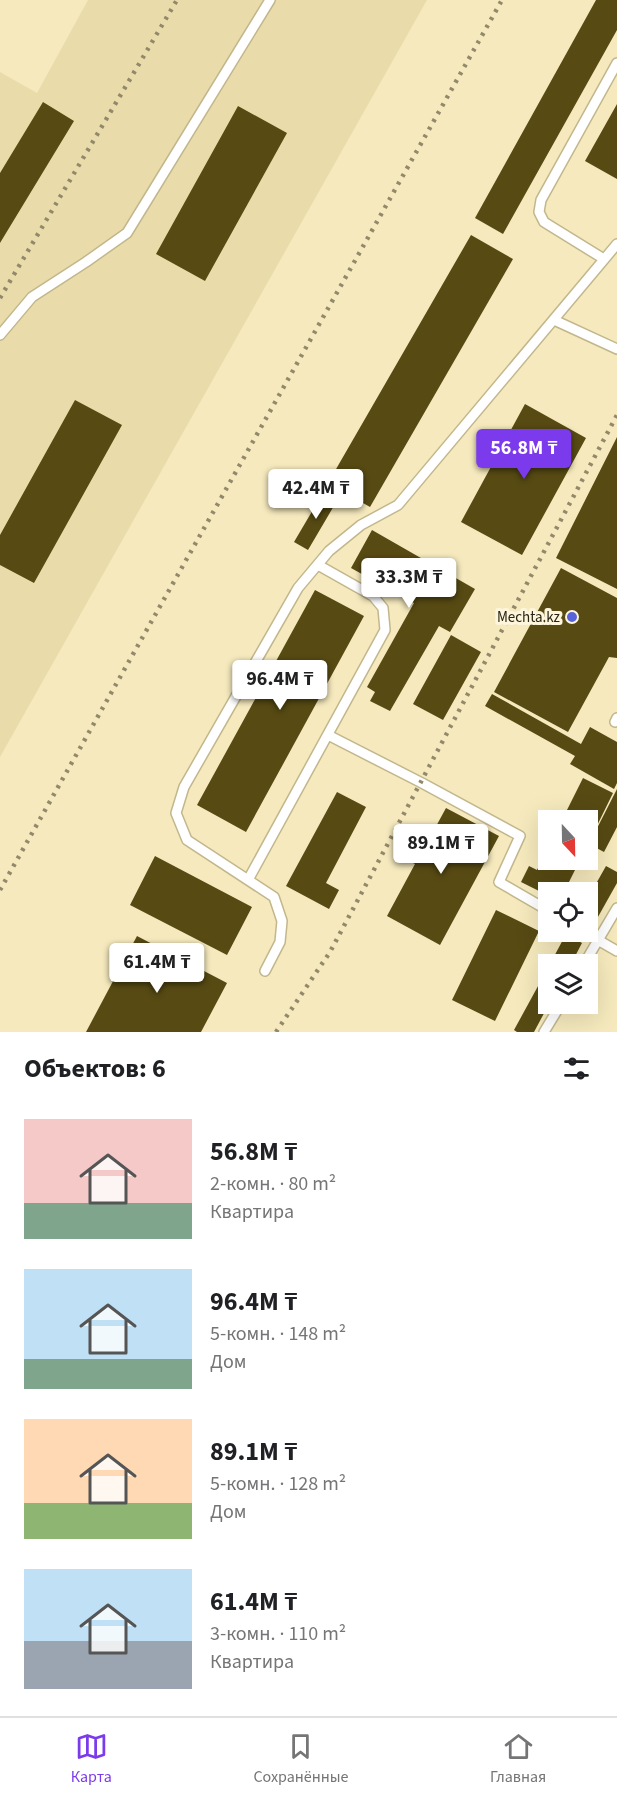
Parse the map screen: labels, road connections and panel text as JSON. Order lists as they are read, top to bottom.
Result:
{
  "places": ["Mechta.kz"],
  "north": "bottom",
  "page": {
    "price": [
      "56.8M ₸",
      "42.4M ₸",
      "33.3M ₸",
      "96.4M ₸",
      "89.1M ₸",
      "61.4M ₸"
    ],
    "heading": "Объектов: 6",
    "list": [
      {
        "name": "56.8M ₸",
        "note": "2-комн. · 80 m² · Квартира"
      },
      {
        "name": "96.4M ₸",
        "note": "5-комн. · 148 m² · Дом"
      },
      {
        "name": "89.1M ₸",
        "note": "5-комн. · 128 m² · Дом"
      },
      {
        "name": "61.4M ₸",
        "note": "3-комн. · 110 m² · Квартира"
      }
    ],
    "tabs": ["Карта", "Сохранённые", "Главная"]
  }
}
